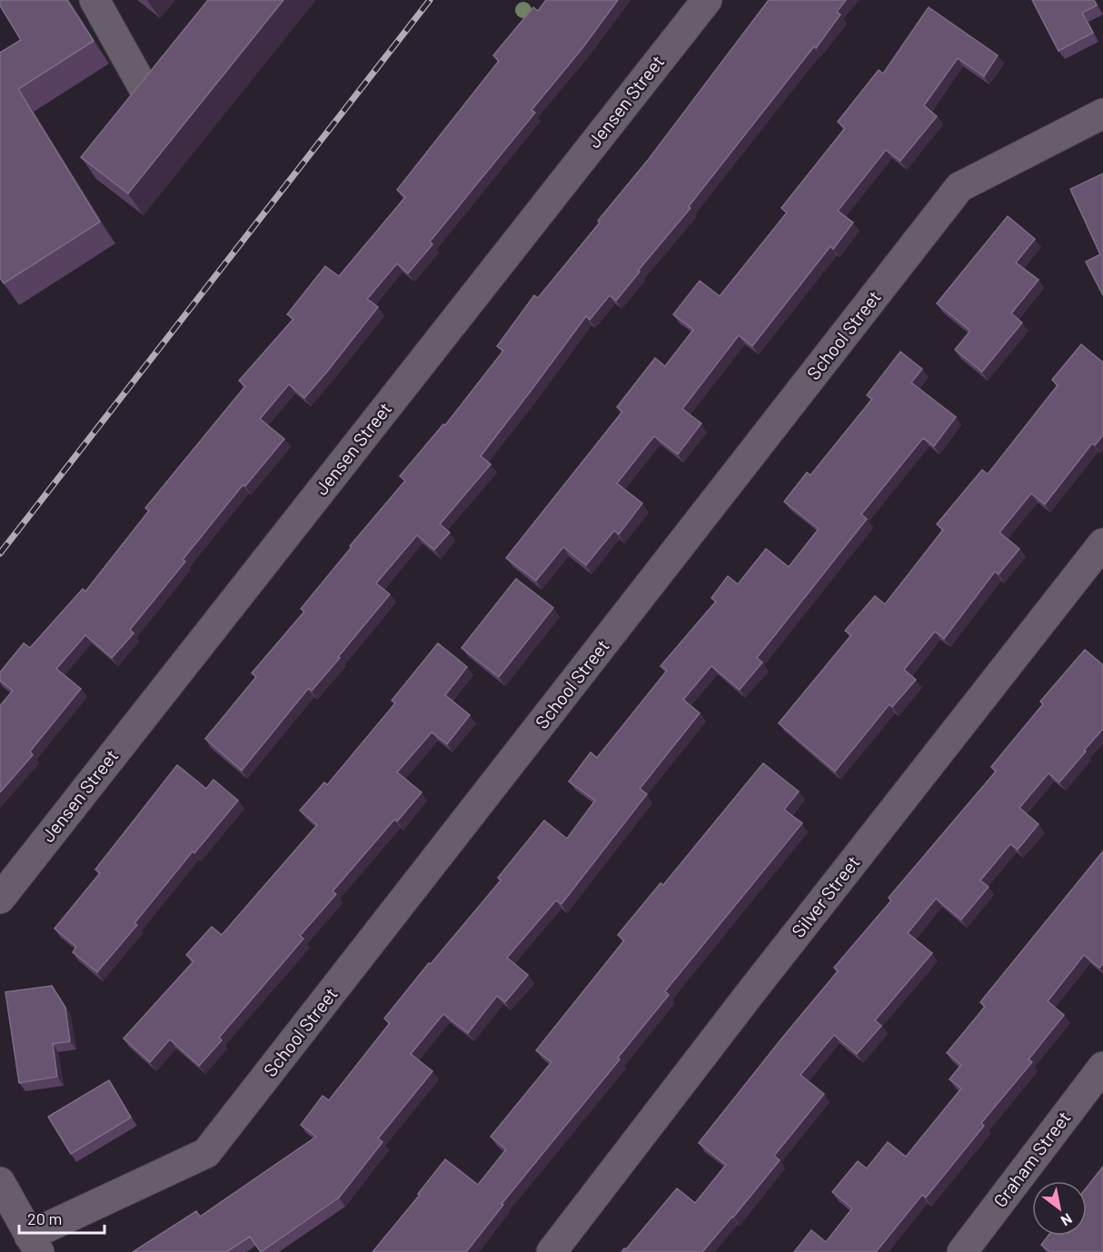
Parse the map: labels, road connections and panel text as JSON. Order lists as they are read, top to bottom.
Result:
{
  "streets": {
    "street": [
      "Jensen Street",
      "School Street",
      "Silver Street",
      "Graham Street"
    ]
  },
  "scale_bar": "20 m",
  "north": "bottom right"
}
